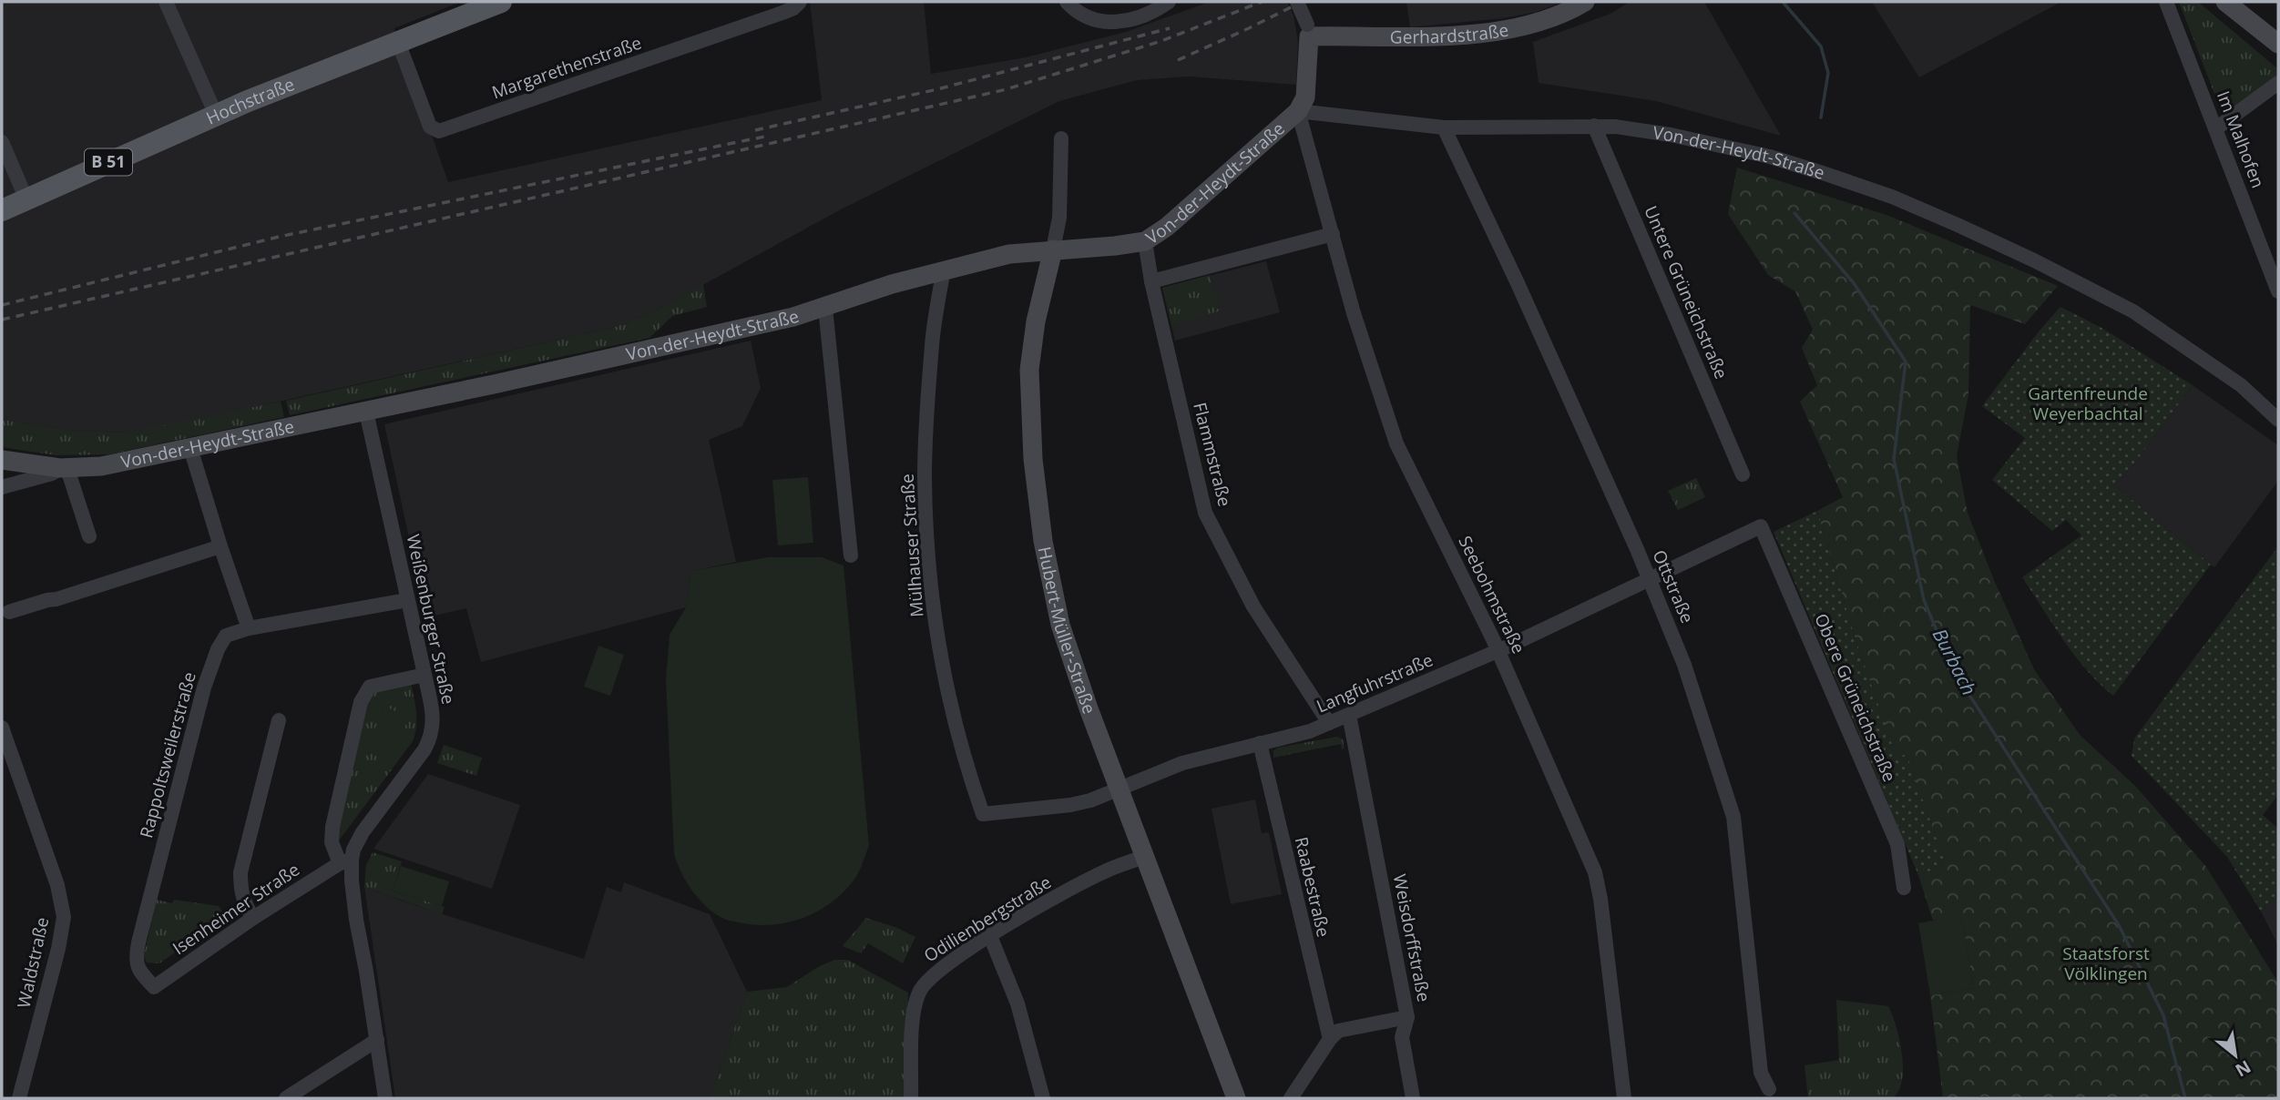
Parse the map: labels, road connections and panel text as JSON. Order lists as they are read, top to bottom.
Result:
{
  "streets": {
    "main road": [
      "Gerhardstraße",
      "Hochstraße",
      "Von-der-Heydt-Straße",
      "B 51",
      "Hubert-Müller-Straße"
    ],
    "street": [
      "Margarethenstraße",
      "Im Malhofen",
      "Untere Grüneichstraße",
      "Flammstraße",
      "Mülhauser Straße",
      "Ottstraße",
      "Seebohmstraße",
      "Weißenburger Straße",
      "Langfuhrstraße",
      "Obere Grüneichstraße",
      "Rappoltsweilerstraße",
      "Raabestraße",
      "Isenheimer Straße",
      "Odilienbergstraße",
      "Weisdorffstraße",
      "Waldstraße"
    ]
  },
  "crossings": [
    ["Margarethenstraße", "Hochstraße"],
    ["Von-der-Heydt-Straße", "Untere Grüneichstraße"],
    ["Von-der-Heydt-Straße", "Flammstraße"],
    ["Von-der-Heydt-Straße", "Mülhauser Straße"],
    ["Von-der-Heydt-Straße", "Ottstraße"],
    ["Von-der-Heydt-Straße", "Seebohmstraße"],
    ["Von-der-Heydt-Straße", "Weißenburger Straße"],
    ["Von-der-Heydt-Straße", "Hubert-Müller-Straße"],
    ["Flammstraße", "Langfuhrstraße"],
    ["Mülhauser Straße", "Langfuhrstraße"],
    ["Ottstraße", "Langfuhrstraße"],
    ["Seebohmstraße", "Langfuhrstraße"],
    ["Weißenburger Straße", "Isenheimer Straße"],
    ["Hubert-Müller-Straße", "Langfuhrstraße"],
    ["Hubert-Müller-Straße", "Odilienbergstraße"],
    ["Langfuhrstraße", "Obere Grüneichstraße"],
    ["Langfuhrstraße", "Raabestraße"],
    ["Langfuhrstraße", "Weisdorffstraße"],
    ["Rappoltsweilerstraße", "Isenheimer Straße"],
    ["Raabestraße", "Weisdorffstraße"]
  ],
  "water": ["Burbach"],
  "parks": ["Gartenfreunde Weyerbachtal", "Staatsforst Völklingen"],
  "north": "bottom right"
}
